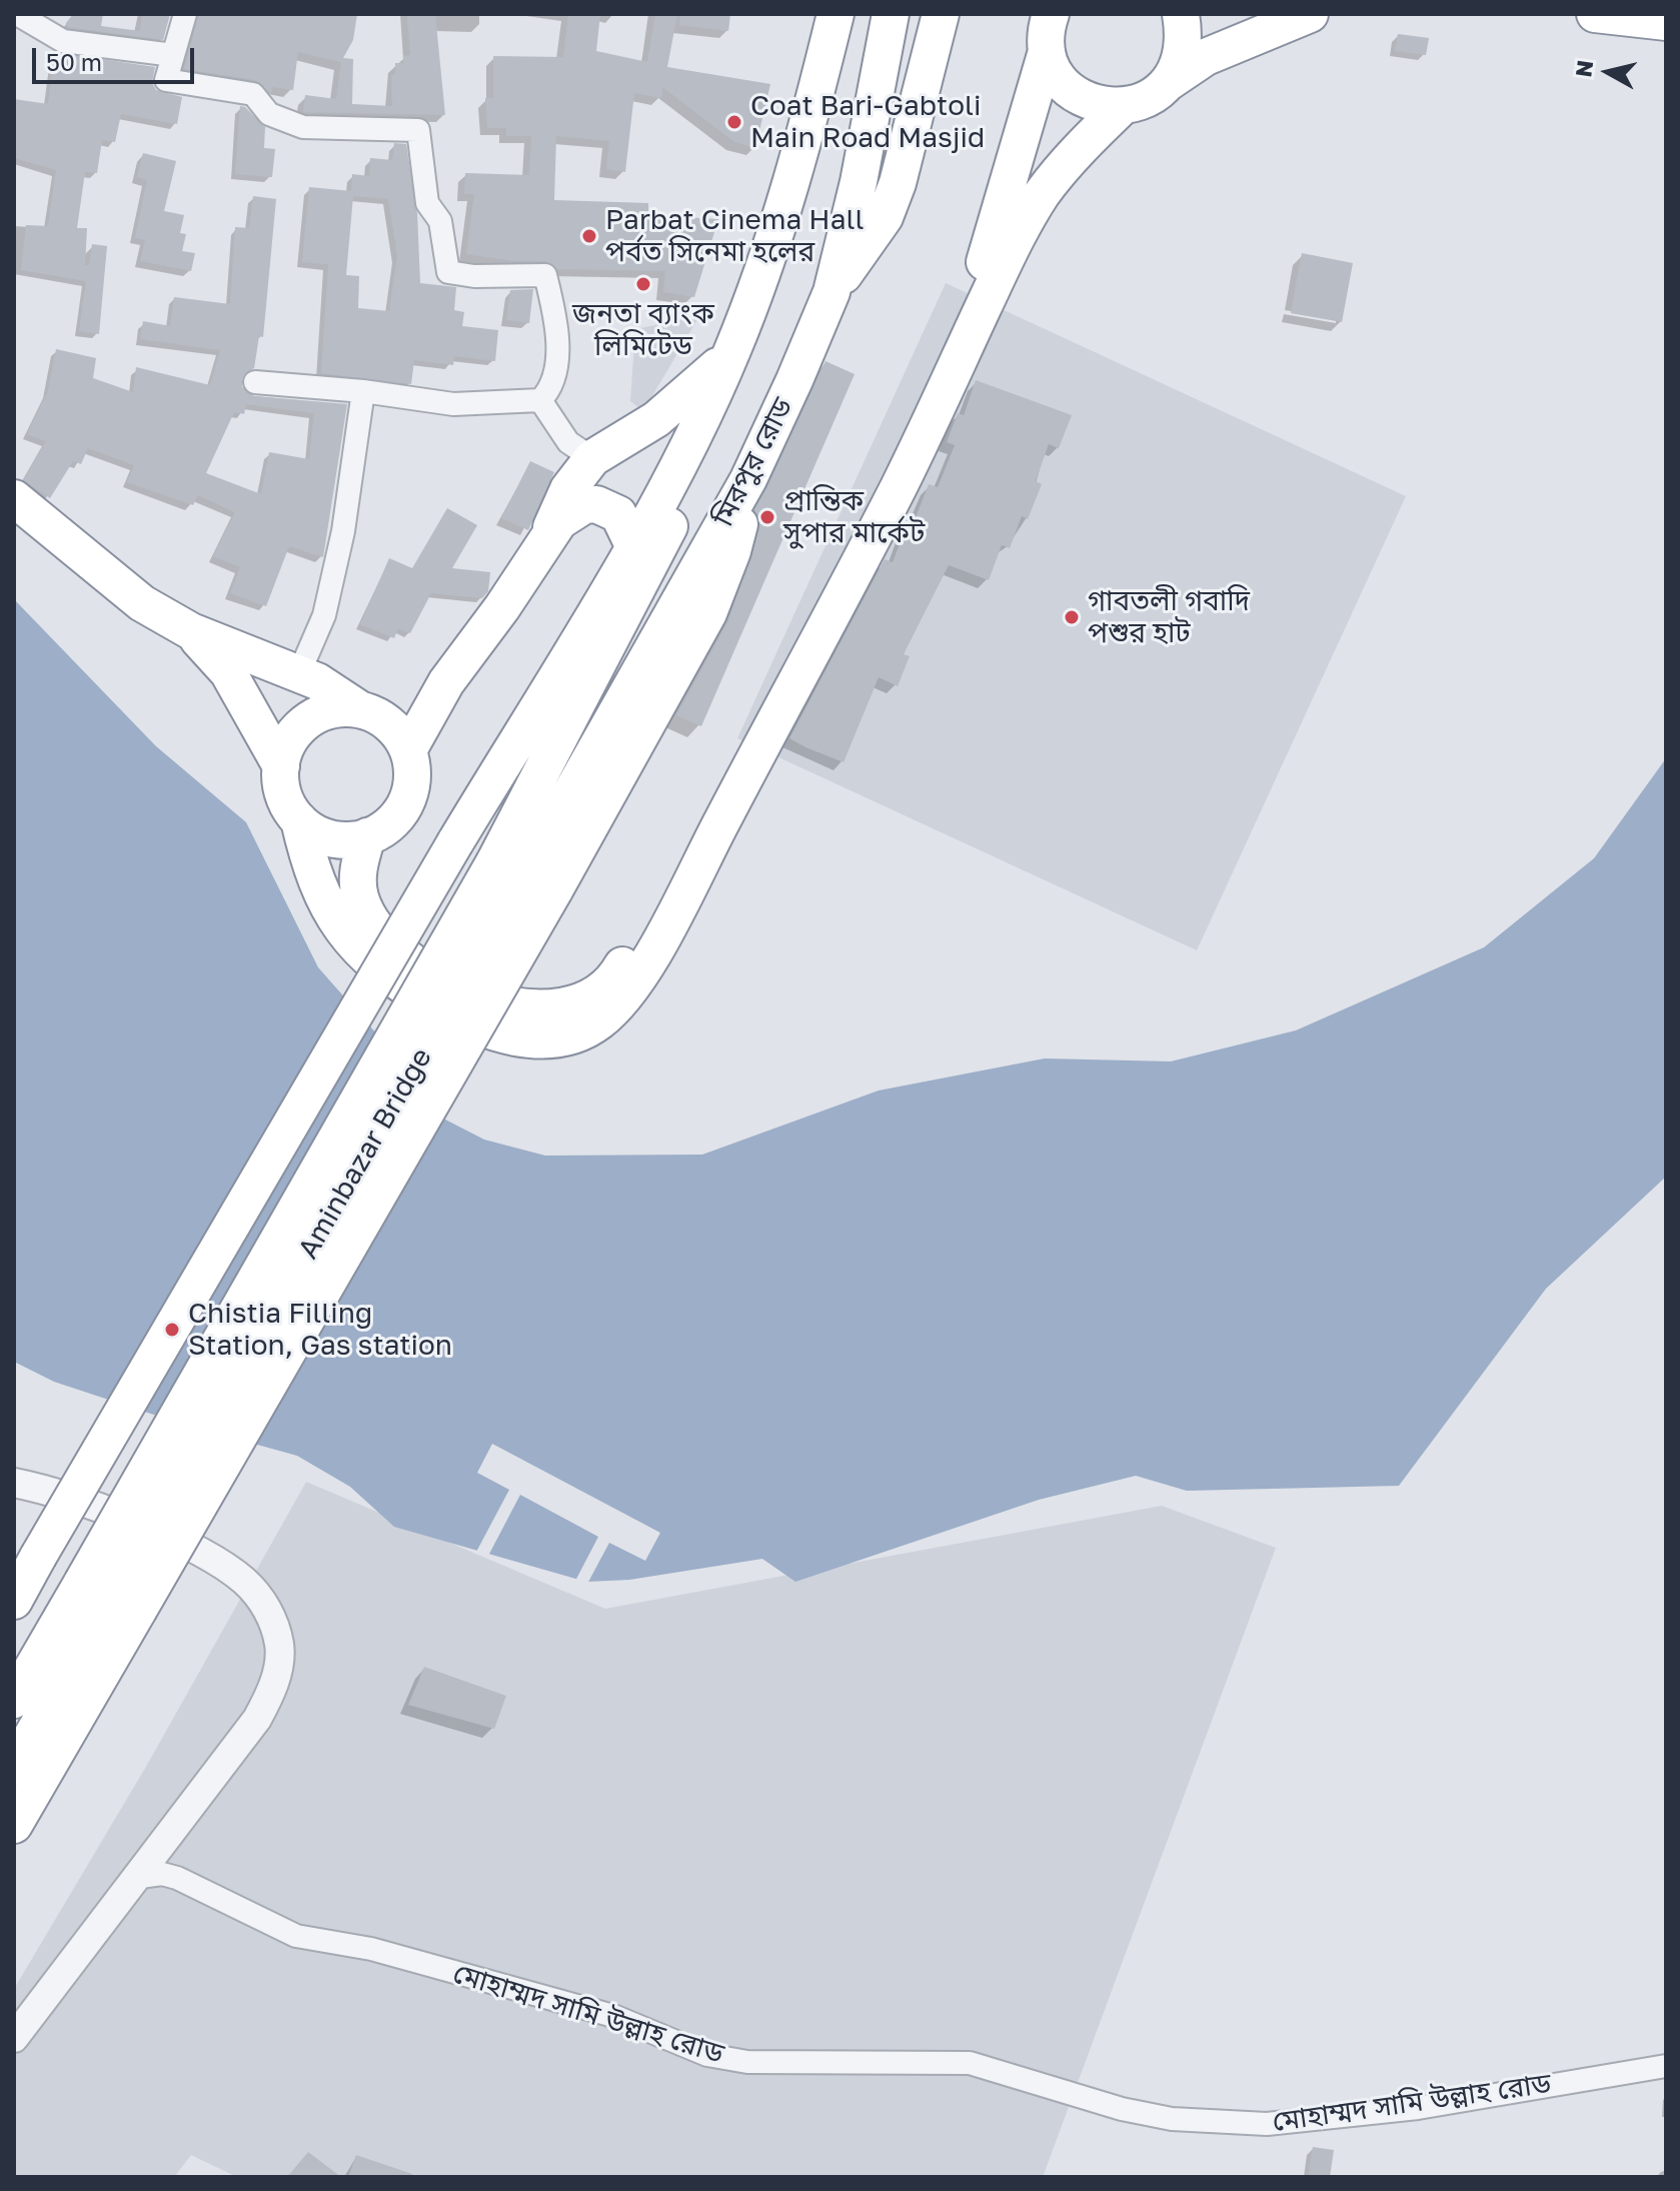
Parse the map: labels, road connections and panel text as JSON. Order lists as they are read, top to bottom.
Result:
{
  "streets": {
    "highway": ["মিরপুর রোড", "Aminbazar Bridge"],
    "street": ["মোহাম্মদ সামি উল্লাহ রোড"]
  },
  "crossings": [
    ["মিরপুর রোড", "Aminbazar Bridge"]
  ],
  "places": [
    "Coat Bari-Gabtoli Main Road Masjid",
    "Parbat Cinema Hall পর্বত সিনেমা হলের",
    "জনতা ব্যাংক লিমিটেড",
    "প্রান্তিক সুপার মার্কেট",
    "গাবতলী গবাদি পশুর হাট",
    "Chistia Filling Station, Gas station"
  ],
  "scale_bar": "50 m",
  "north": "left"
}
